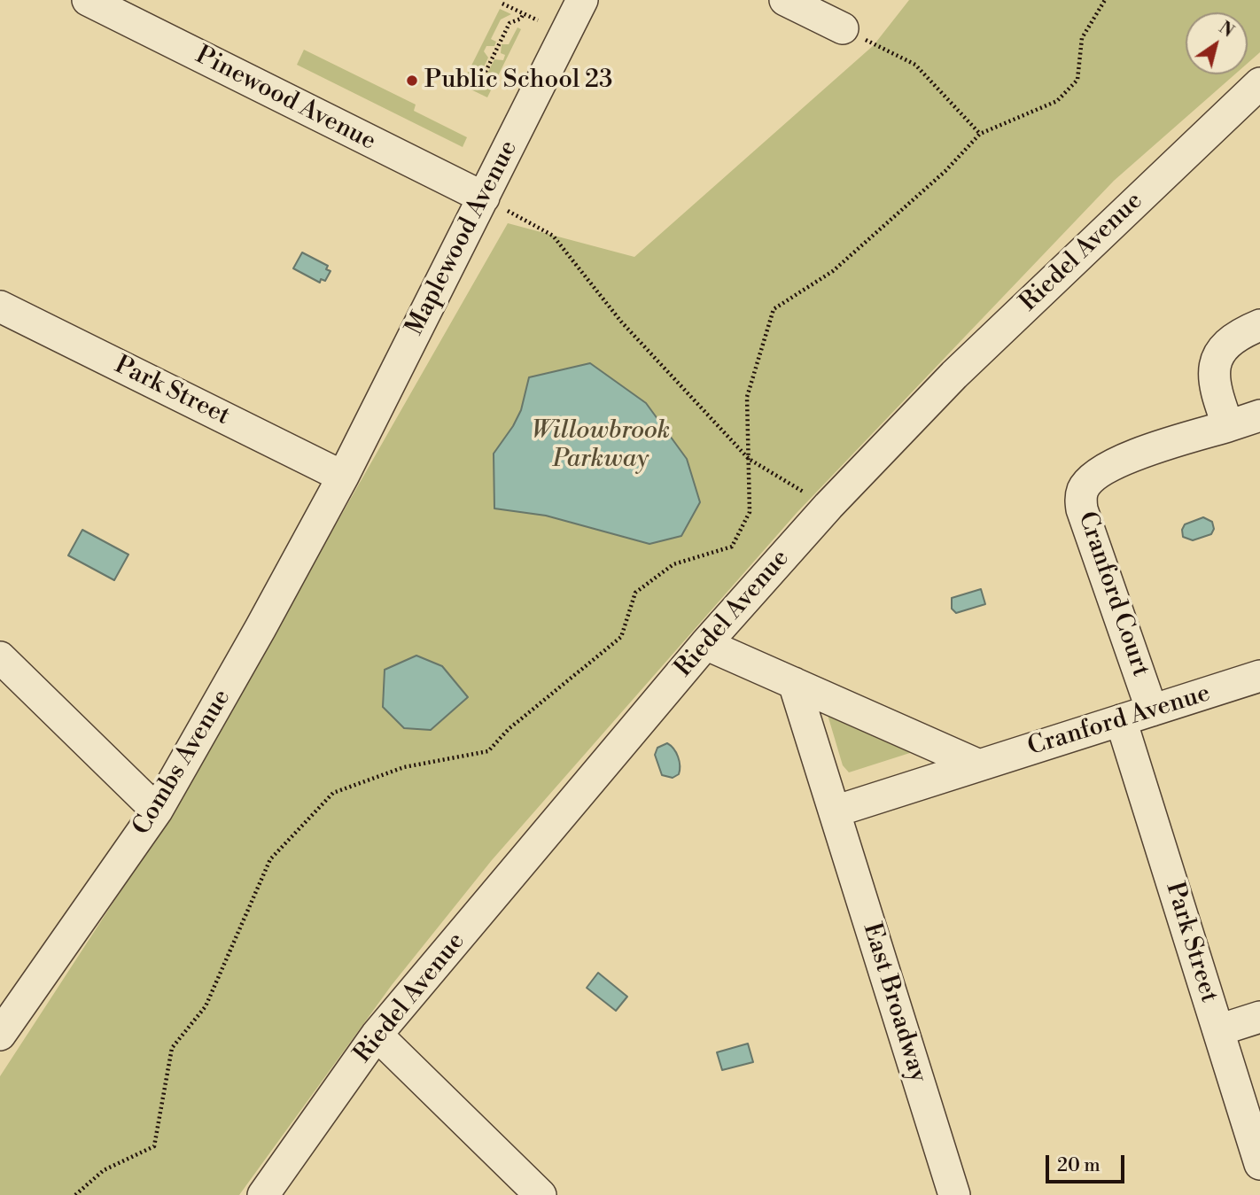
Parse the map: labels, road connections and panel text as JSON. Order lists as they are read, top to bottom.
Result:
{
  "streets": {
    "street": [
      "Pinewood Avenue",
      "Maplewood Avenue",
      "Riedel Avenue",
      "Park Street",
      "Cranford Court",
      "Cranford Avenue",
      "Combs Avenue",
      "East Broadway"
    ]
  },
  "crossings": [
    ["Pinewood Avenue", "Maplewood Avenue"],
    ["Maplewood Avenue", "Park Street"],
    ["Maplewood Avenue", "Combs Avenue"],
    ["Park Street", "Cranford Avenue"],
    ["Park Street", "Combs Avenue"],
    ["Cranford Court", "Cranford Avenue"]
  ],
  "parks": ["Willowbrook Parkway"],
  "places": ["Public School 23"],
  "scale_bar": "20 m",
  "north": "top right"
}
